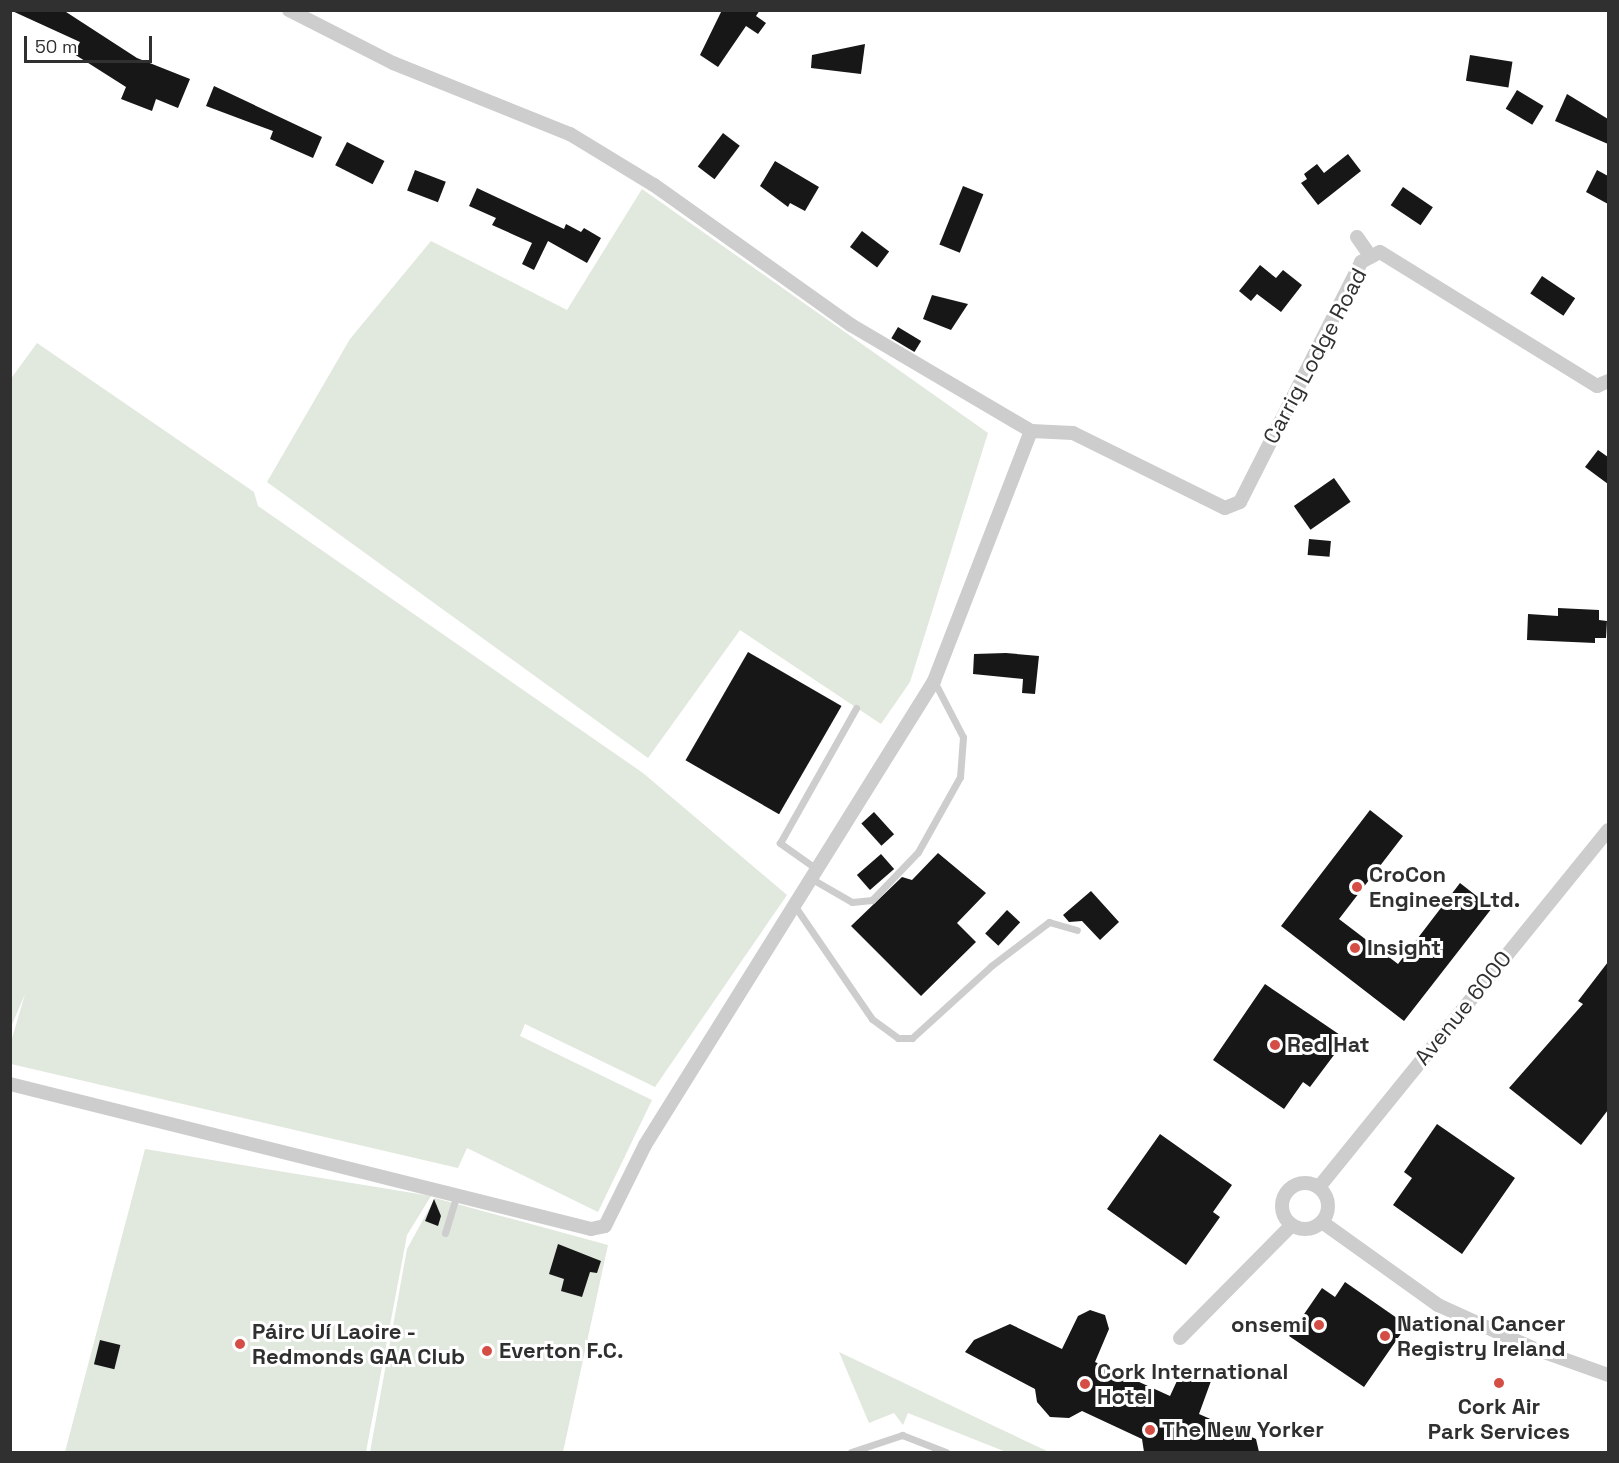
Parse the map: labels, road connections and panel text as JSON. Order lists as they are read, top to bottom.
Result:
{
  "streets": {
    "street": ["Carrig Lodge Road", "Avenue 6000"]
  },
  "places": [
    "CroCon Engineers Ltd.",
    "Insight",
    "Red Hat",
    "onsemi",
    "National Cancer Registry Ireland",
    "Páirc Uí Laoire - Redmonds GAA Club",
    "Everton F.C.",
    "Cork Air Park Services",
    "Cork International Hotel",
    "The New Yorker"
  ],
  "scale_bar": "50 m"
}
